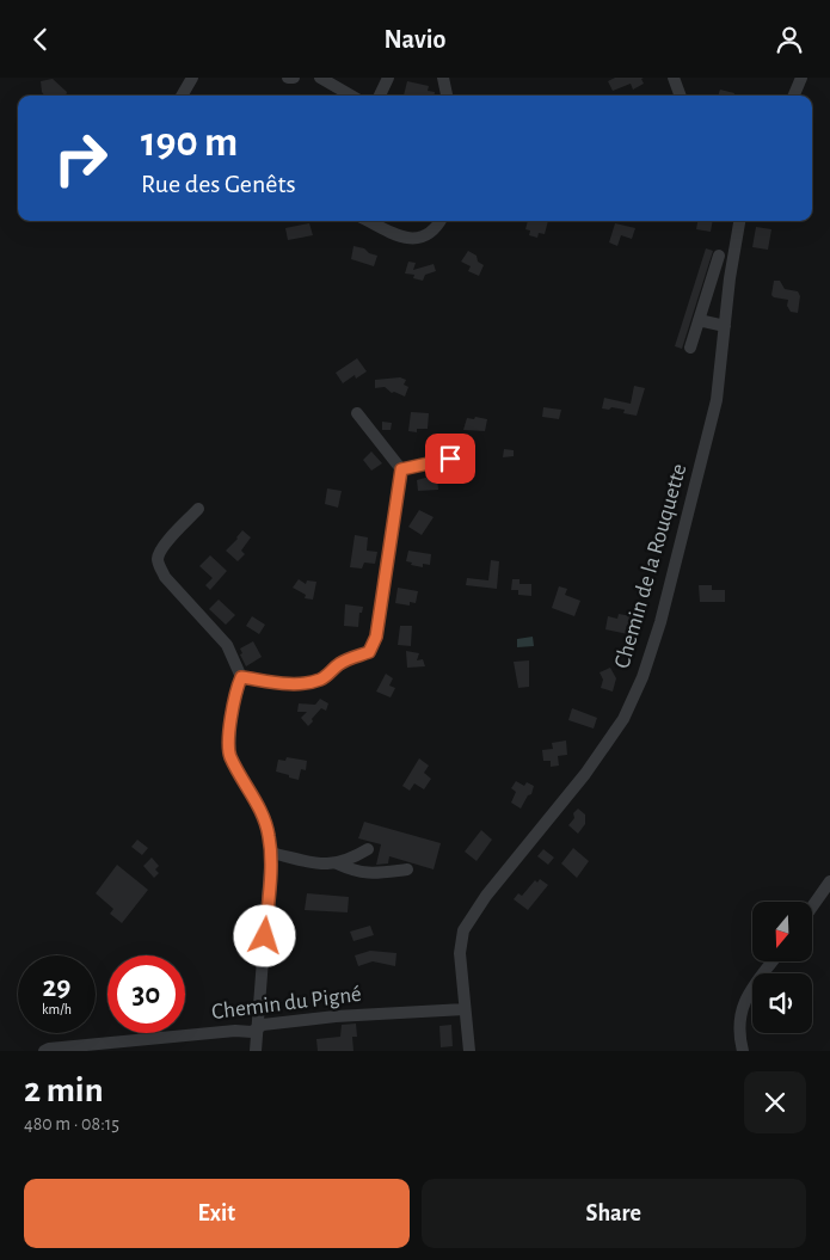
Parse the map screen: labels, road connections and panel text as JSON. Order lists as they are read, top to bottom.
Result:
{
  "streets": {
    "street": ["Chemin de la Rouquette", "Chemin du Pigné"]
  },
  "crossings": [
    ["Chemin de la Rouquette", "Chemin du Pigné"]
  ],
  "north": "bottom",
  "page": {
    "header": "Navio",
    "turn": ["190 m", "Rue des Genêts"],
    "speed": "29 km/h",
    "limit": "30",
    "heading": ["2 min", "480 m · 08:15"],
    "buttons": ["Exit", "Share"]
  }
}
